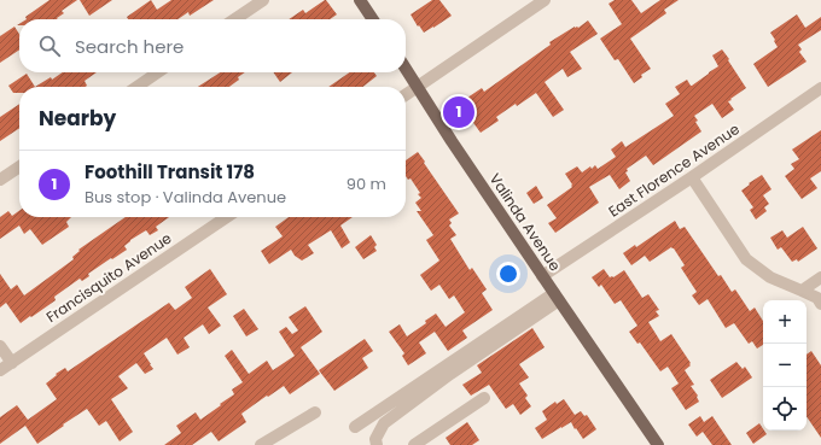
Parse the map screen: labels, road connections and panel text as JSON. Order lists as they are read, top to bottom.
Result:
{
  "streets": {
    "main road": ["Valinda Avenue"],
    "street": ["East Florence Avenue", "Francisquito Avenue"]
  },
  "crossings": [
    ["East Florence Avenue", "Valinda Avenue"]
  ],
  "page": {
    "search": "Search here",
    "heading": "Nearby",
    "pins": "1",
    "list": [
      {
        "mark": "1",
        "name": "Foothill Transit 178",
        "note": "Bus stop · Valinda Avenue",
        "value": "90 m"
      }
    ],
    "map_buttons": ["+", "−"]
  }
}
